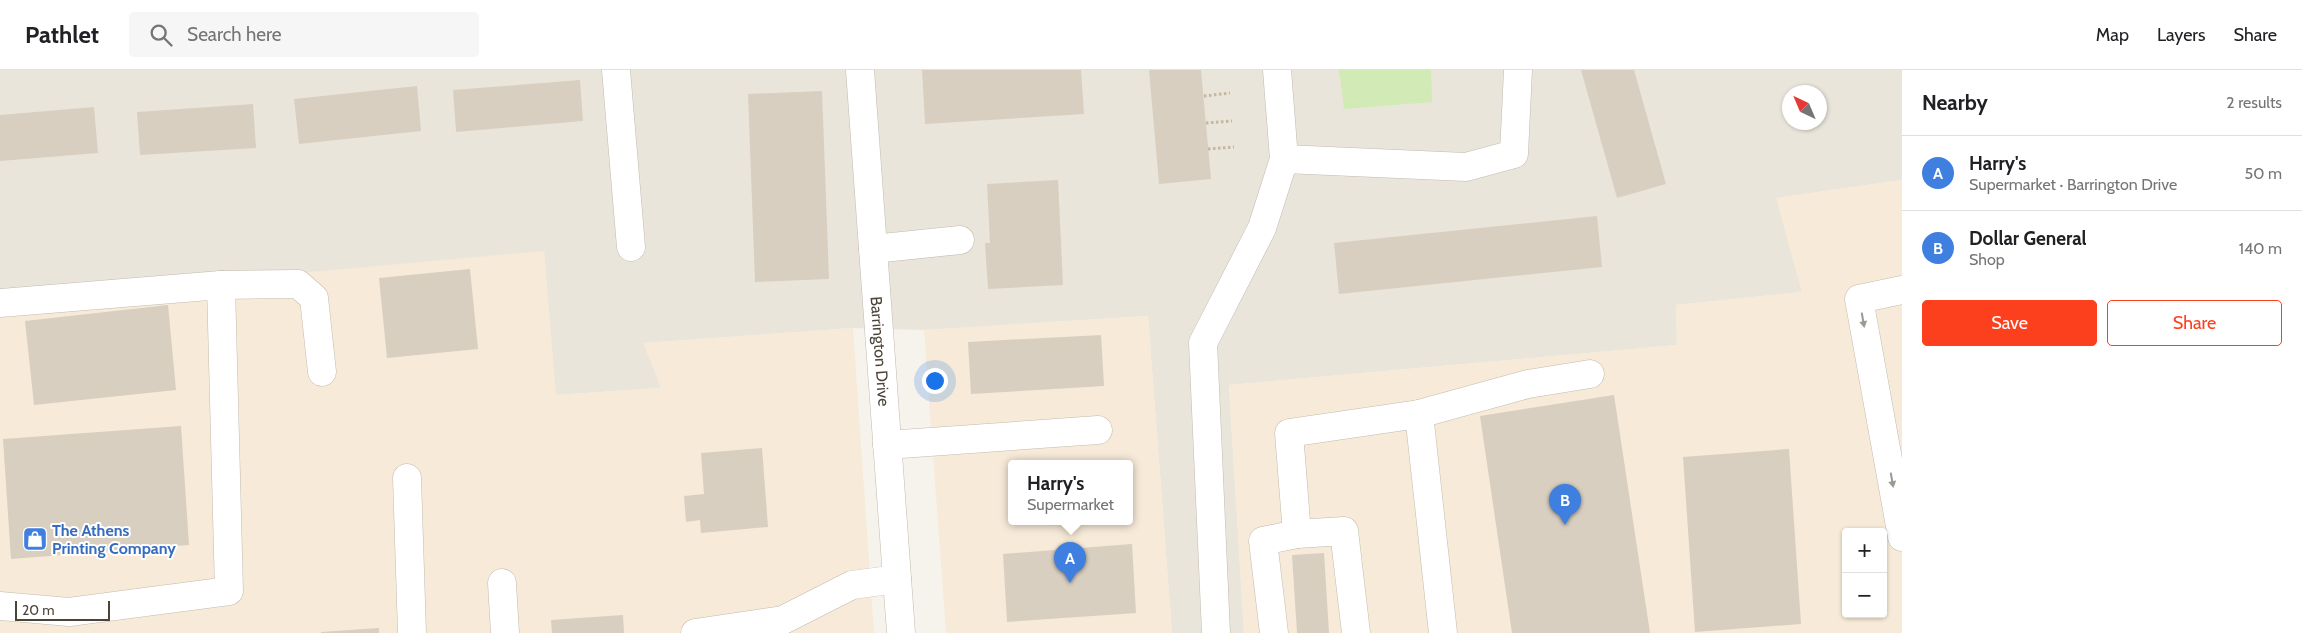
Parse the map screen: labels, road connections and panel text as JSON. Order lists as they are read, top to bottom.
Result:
{
  "streets": {
    "street": ["Barrington Drive"]
  },
  "places": {
    "shop": ["The Athens Printing Company"]
  },
  "scale_bar": "20 m",
  "north": "top left",
  "page": {
    "header": "Pathlet",
    "search": "Search here",
    "nav": ["Map", "Layers", "Share"],
    "heading": ["Nearby", "2 results"],
    "list": [
      {
        "mark": "A",
        "name": "Harry's",
        "note": "Supermarket · Barrington Drive",
        "value": "50 m"
      },
      {
        "mark": "B",
        "name": "Dollar General",
        "note": "Shop",
        "value": "140 m"
      }
    ],
    "buttons": ["Save", "Share"],
    "popup": ["Harry's", "Supermarket"],
    "pins": ["B", "A"],
    "map_buttons": ["+", "−"],
    "scale": "20 m"
  }
}
